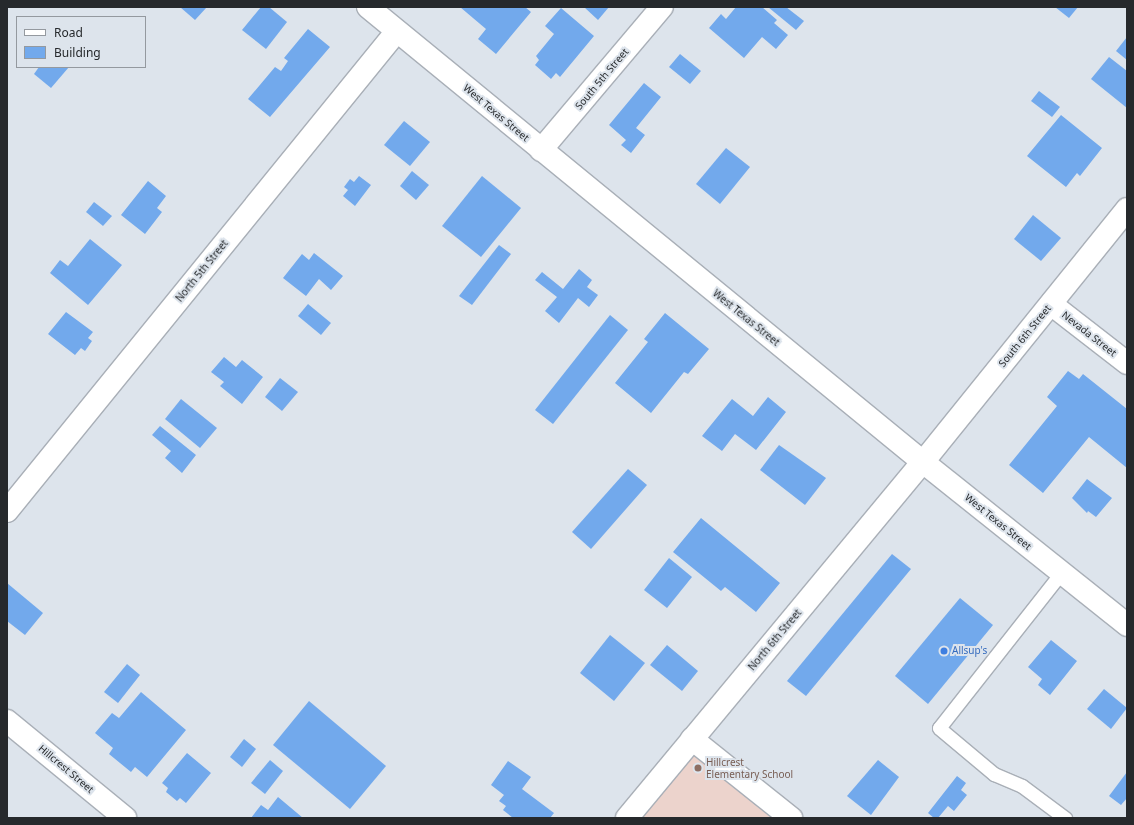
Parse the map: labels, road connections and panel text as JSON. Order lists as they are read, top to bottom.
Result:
{
  "streets": {
    "street": [
      "South 5th Street",
      "West Texas Street",
      "North 5th Street",
      "Nevada Street",
      "South 6th Street",
      "North 6th Street",
      "Hillcrest Street"
    ]
  },
  "crossings": [
    ["South 5th Street", "West Texas Street"],
    ["West Texas Street", "North 5th Street"],
    ["West Texas Street", "South 6th Street"],
    ["West Texas Street", "North 6th Street"],
    ["Nevada Street", "South 6th Street"],
    ["South 6th Street", "North 6th Street"]
  ],
  "places": ["Allsup's", "Hillcrest Elementary School"],
  "legend": ["Road", "Building"]
}
